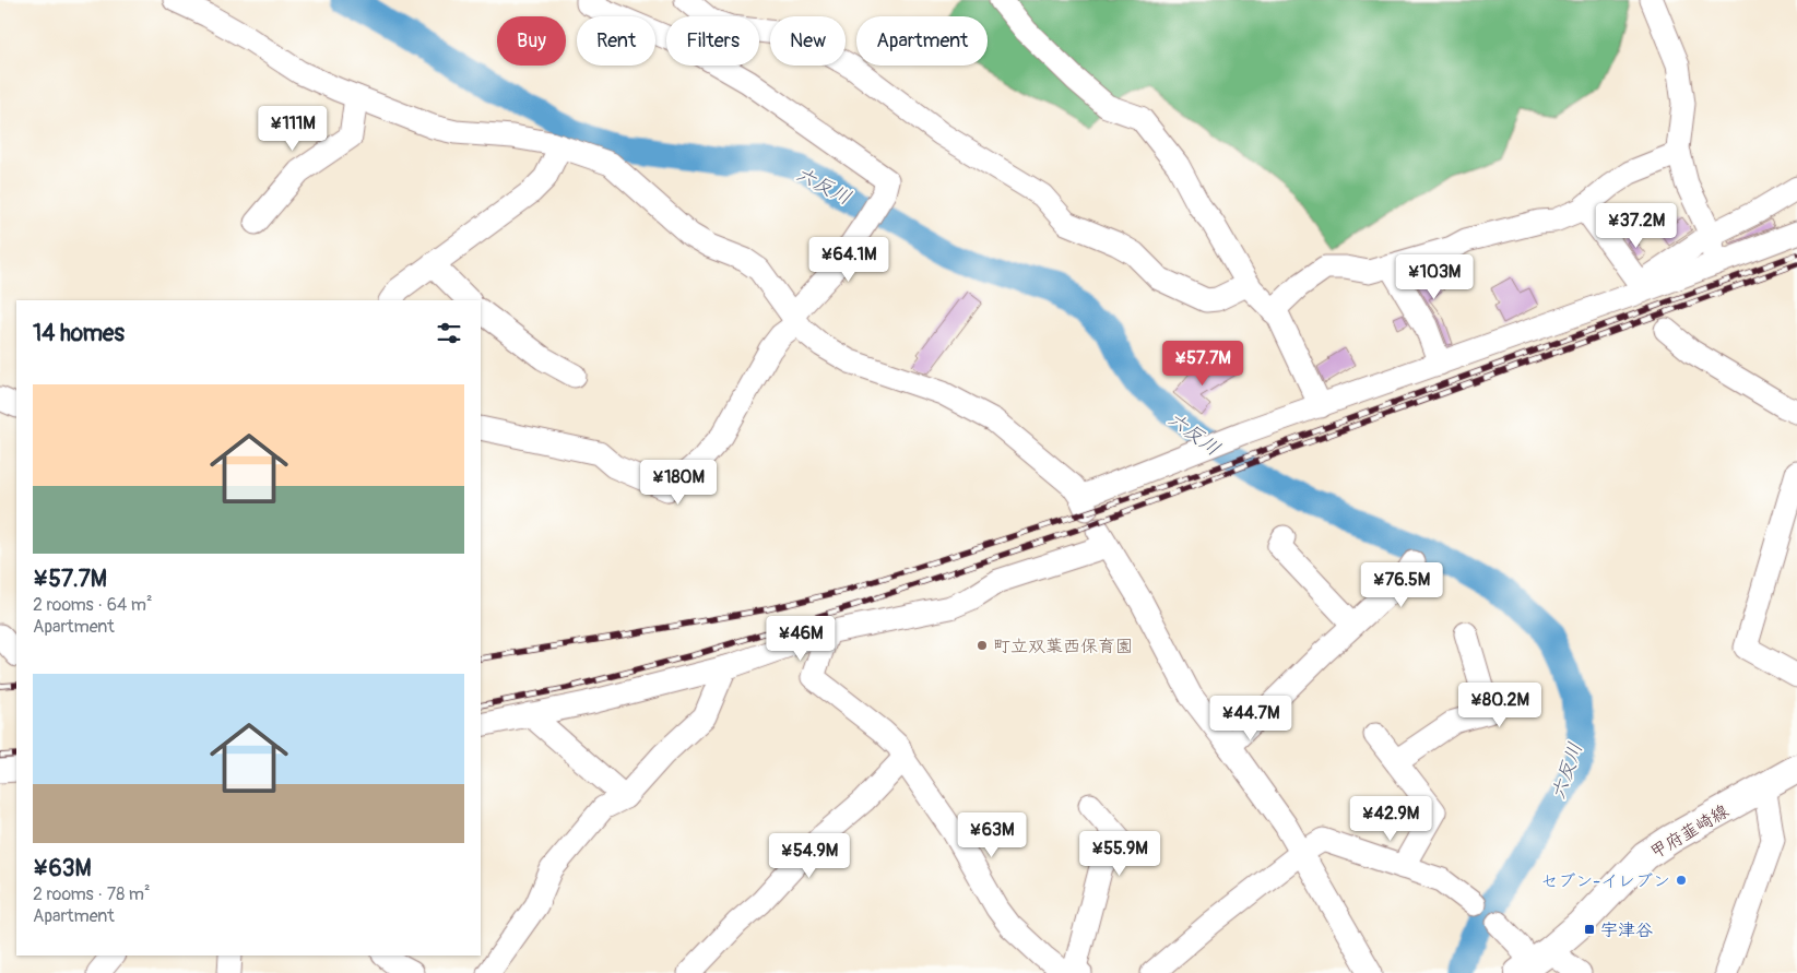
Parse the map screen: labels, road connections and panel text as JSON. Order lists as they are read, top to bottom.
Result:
{
  "streets": {
    "main road": ["甲府韮崎線"]
  },
  "water": ["六反川"],
  "places": {
    "other": ["町立双葉西保育園", "セブン-イレブン"],
    "transit": ["宇津谷"]
  },
  "page": {
    "chip": [
      "Buy",
      "Rent",
      "Filters",
      "New",
      "Apartment"
    ],
    "price": [
      "¥111M",
      "¥37.2M",
      "¥64.1M",
      "¥103M",
      "¥57.7M",
      "¥180M",
      "¥76.5M",
      "¥46M",
      "¥80.2M",
      "¥44.7M",
      "¥42.9M",
      "¥63M",
      "¥55.9M",
      "¥54.9M"
    ],
    "heading": "14 homes",
    "list": [
      {
        "name": "¥57.7M",
        "note": "2 rooms · 64 m² · Apartment"
      },
      {
        "name": "¥63M",
        "note": "2 rooms · 78 m² · Apartment"
      }
    ]
  }
}
